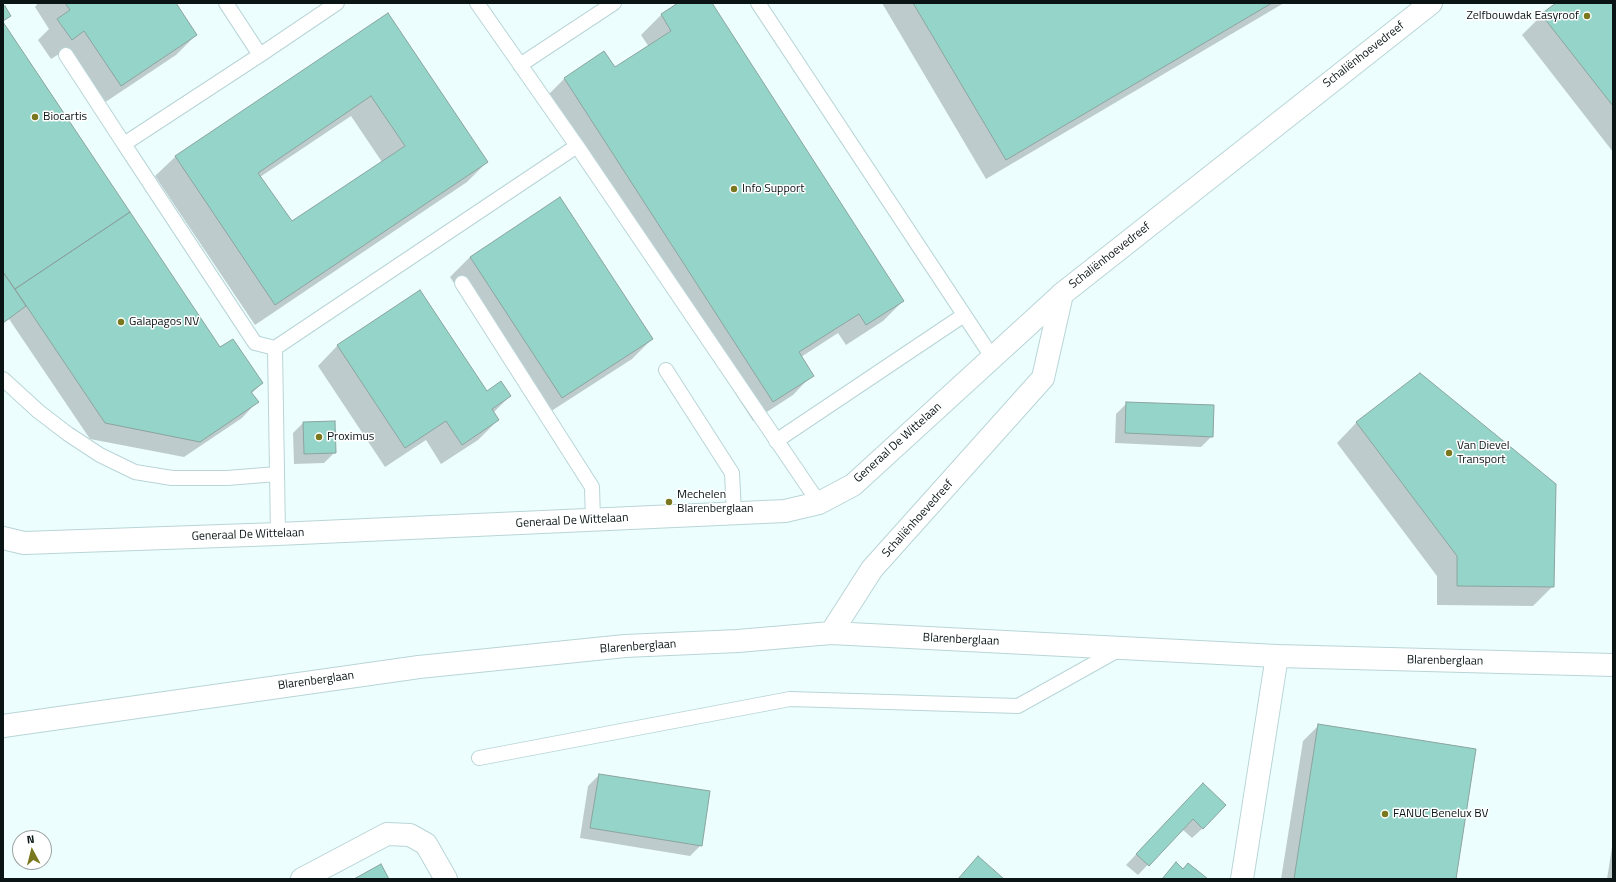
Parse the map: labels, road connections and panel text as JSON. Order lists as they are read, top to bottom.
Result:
{
  "streets": {
    "street": ["Schaliënhoevedreef", "Generaal De Wittelaan", "Blarenberglaan"]
  },
  "crossings": [
    ["Schaliënhoevedreef", "Generaal De Wittelaan"],
    ["Schaliënhoevedreef", "Blarenberglaan"]
  ],
  "places": [
    "Zelfbouwdak Easyroof",
    "Biocartis",
    "Info Support",
    "Galapagos NV",
    "Proximus",
    "Van Dievel Transport",
    "Mechelen Blarenberglaan",
    "FANUC Benelux BV"
  ],
  "north": "top"
}
